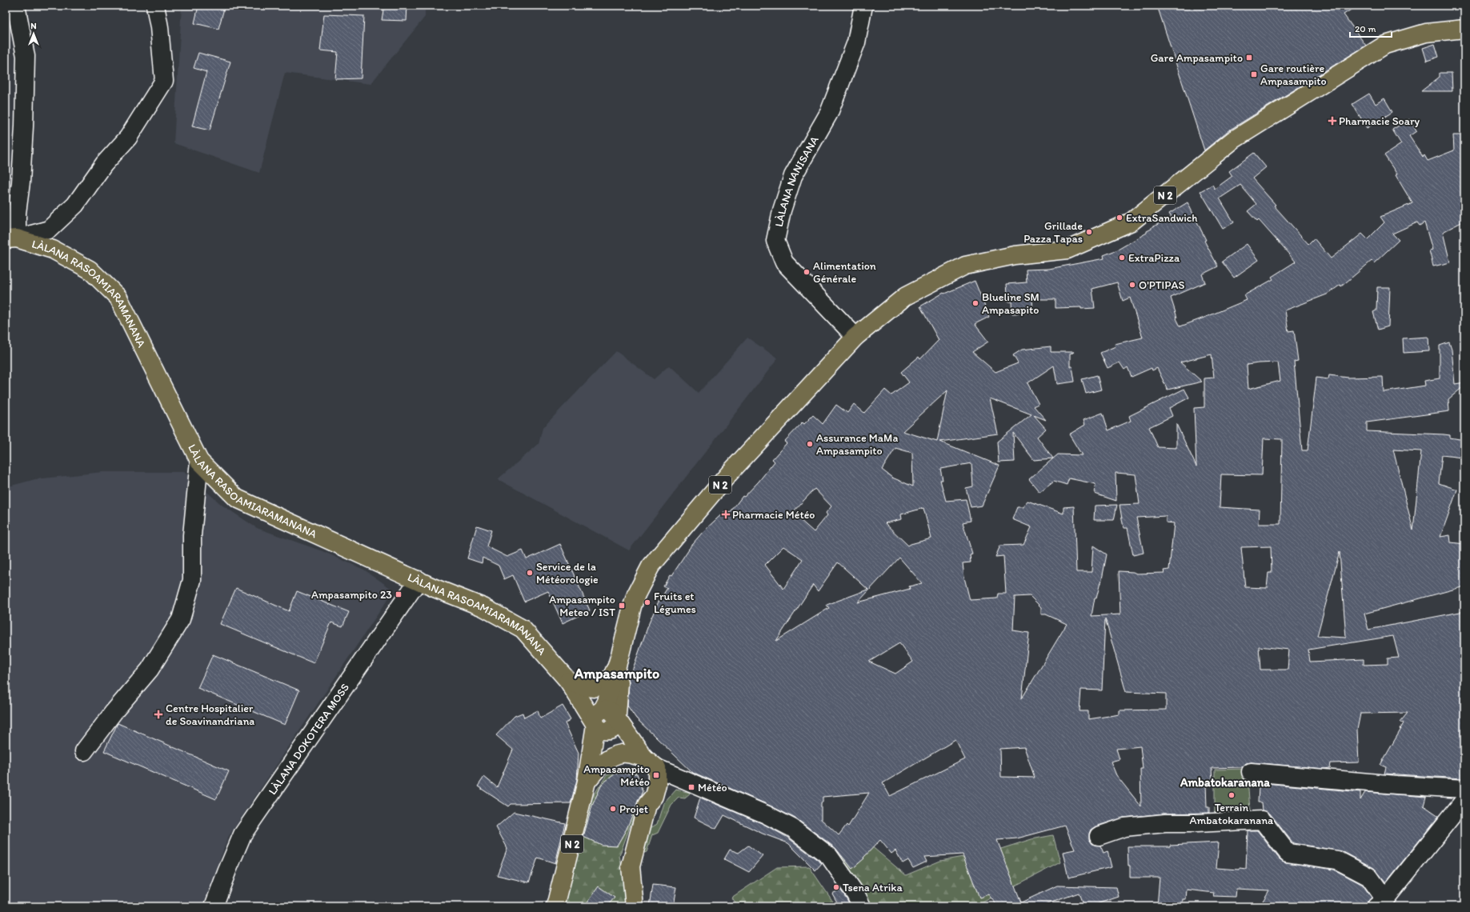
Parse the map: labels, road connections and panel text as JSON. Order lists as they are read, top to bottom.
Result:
{
  "streets": {
    "main road": ["N 2", "LÀLANA RASOAMIARAMANANA"],
    "street": ["LÀLANA NANISANA", "LÀLANA DOKOTERA MOSS"]
  },
  "crossings": [
    ["LÀLANA NANISANA", "N 2"],
    ["N 2", "LÀLANA RASOAMIARAMANANA"],
    ["LÀLANA RASOAMIARAMANANA", "LÀLANA DOKOTERA MOSS"]
  ],
  "districts": ["Ampasampito", "Ambatokaranana"],
  "places": {
    "transit": [
      "Gare Ampasampito",
      "Gare routière Ampasampito",
      "Ampasampito 23",
      "Ampasampito Meteo / IST",
      "Ampasampito Météo",
      "Météo"
    ],
    "health": ["Pharmacie Soary", "Pharmacie Météo", "Centre Hospitalier de Soavinandriana"],
    "other": [
      "ExtraSandwich",
      "Grillade Pazza Tapas",
      "ExtraPizza",
      "Alimentation Générale",
      "O'PTIPAS",
      "Blueline SM Ampasapito",
      "Assurance MaMa Ampasampito",
      "Service de la Météorologie",
      "Fruits et Légumes",
      "Terrain Ambatokaranana",
      "Projet",
      "Tsena Atrika"
    ]
  },
  "scale_bar": "20 m",
  "north": "top"
}
